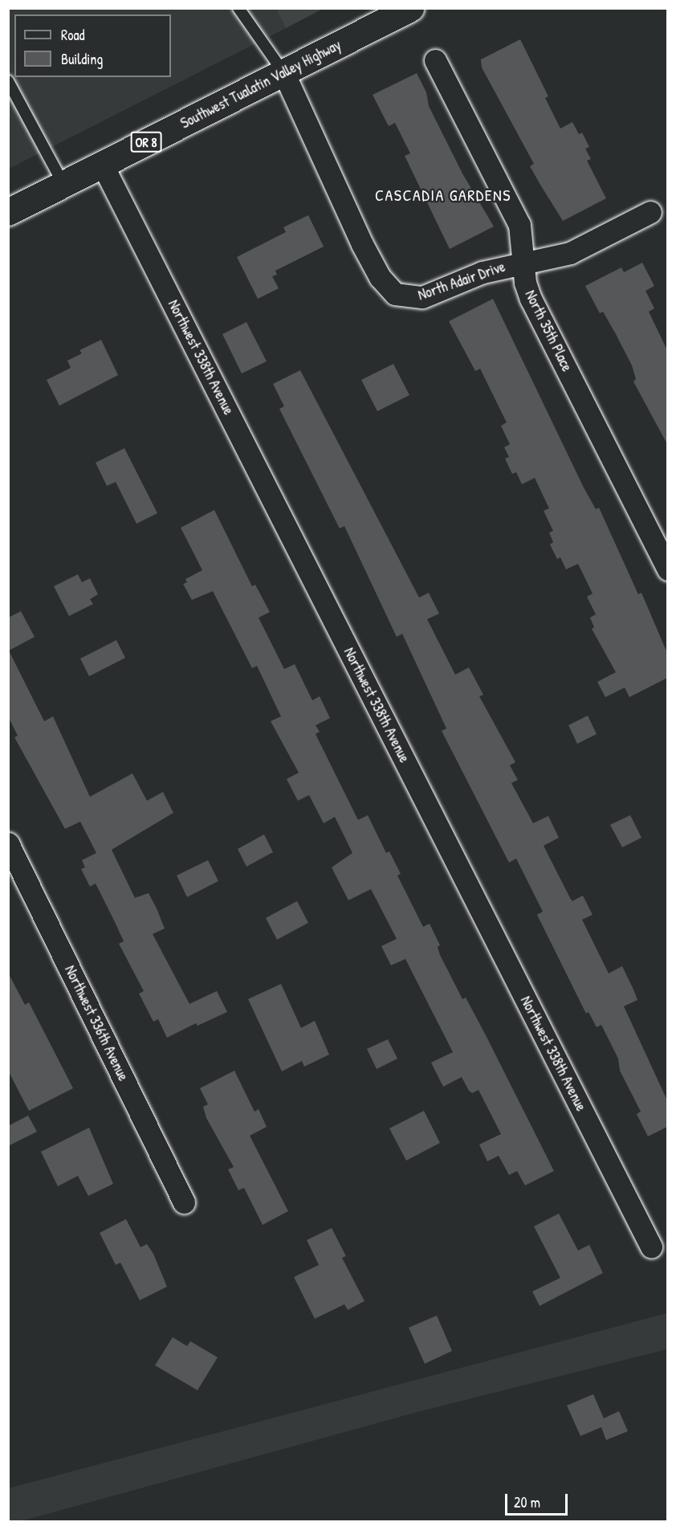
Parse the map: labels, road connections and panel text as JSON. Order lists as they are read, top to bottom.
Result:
{
  "streets": {
    "highway": ["Southwest Tualatin Valley Highway", "OR 8"],
    "street": [
      "North Adair Drive",
      "North 35th Place",
      "Northwest 338th Avenue",
      "Northwest 336th Avenue"
    ]
  },
  "crossings": [
    ["Southwest Tualatin Valley Highway", "North Adair Drive"],
    ["Southwest Tualatin Valley Highway", "Northwest 338th Avenue"],
    ["North Adair Drive", "North 35th Place"]
  ],
  "districts": ["CASCADIA GARDENS"],
  "legend": ["Road", "Building"],
  "scale_bar": "20 m"
}
